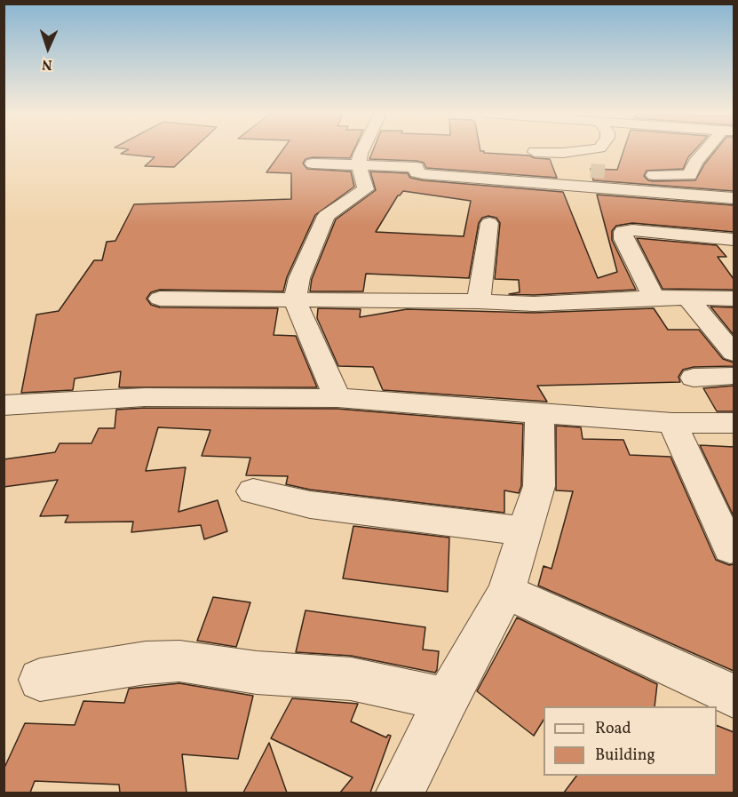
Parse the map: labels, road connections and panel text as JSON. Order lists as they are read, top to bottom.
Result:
{
  "legend": ["Road", "Building"],
  "north": "bottom"
}
